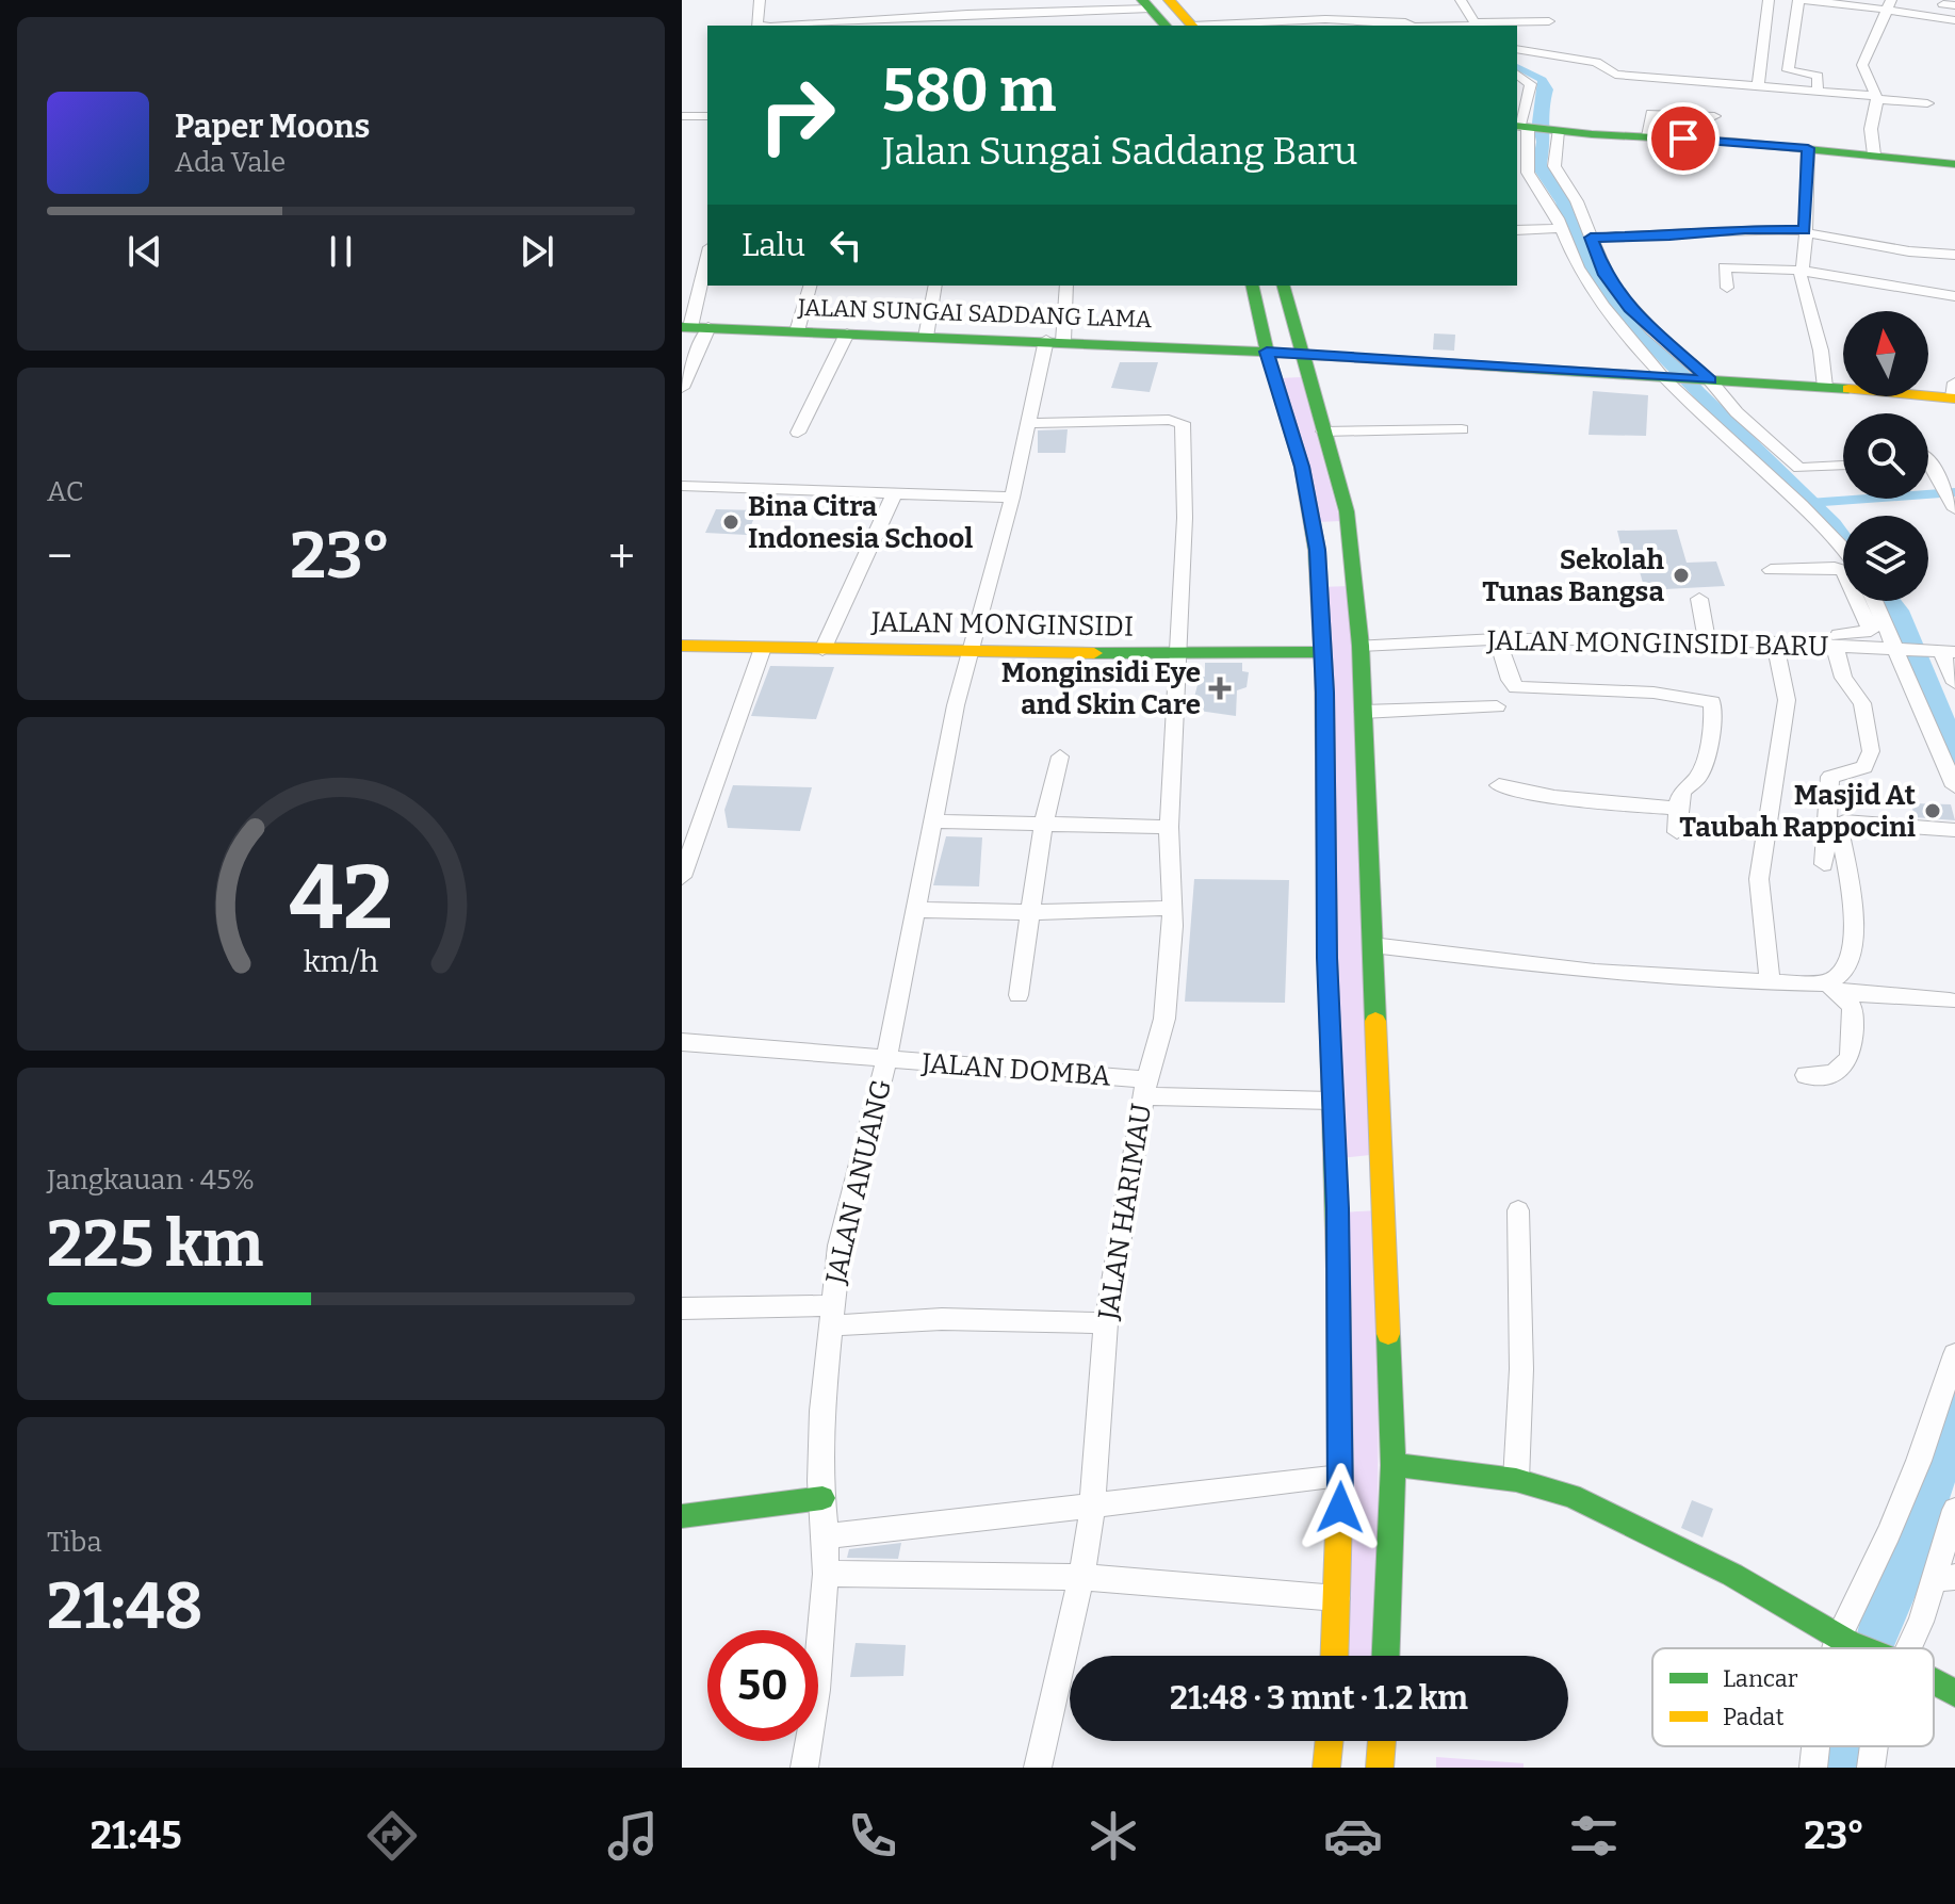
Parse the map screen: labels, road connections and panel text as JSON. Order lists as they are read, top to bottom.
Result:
{
  "streets": {
    "main road": ["JALAN SUNGAI SADDANG LAMA", "JALAN MONGINSIDI"],
    "street": [
      "JALAN MONGINSIDI BARU",
      "JALAN DOMBA",
      "JALAN ANUANG",
      "JALAN HARIMAU"
    ]
  },
  "crossings": [
    ["JALAN SUNGAI SADDANG LAMA", "JALAN ANUANG"],
    ["JALAN MONGINSIDI", "JALAN ANUANG"],
    ["JALAN MONGINSIDI", "JALAN HARIMAU"],
    ["JALAN DOMBA", "JALAN ANUANG"],
    ["JALAN DOMBA", "JALAN HARIMAU"],
    ["JALAN ANUANG", "JALAN HARIMAU"]
  ],
  "places": {
    "other": ["Bina Citra Indonesia School", "Sekolah Tunas Bangsa", "Masjid At Taubah Rappocini"],
    "health": ["Monginsidi Eye and Skin Care"]
  },
  "legend": ["Lancar", "Padat"],
  "north": "top",
  "page": {
    "turn": ["580 m", "Jalan Sungai Saddang Baru"],
    "song": ["Paper Moons", "Ada Vale"],
    "then": "Lalu",
    "tile": [
      "AC",
      ["Jangkauan · 45%", "225 km"],
      ["Tiba", "21:48"]
    ],
    "heat": ["−", "23°", "+"],
    "limit": "50",
    "trip": "21:48 · 3 mnt · 1.2 km",
    "tabs": ["21:45", "23°"],
    "gauge": ["42", "km/h"]
  }
}
